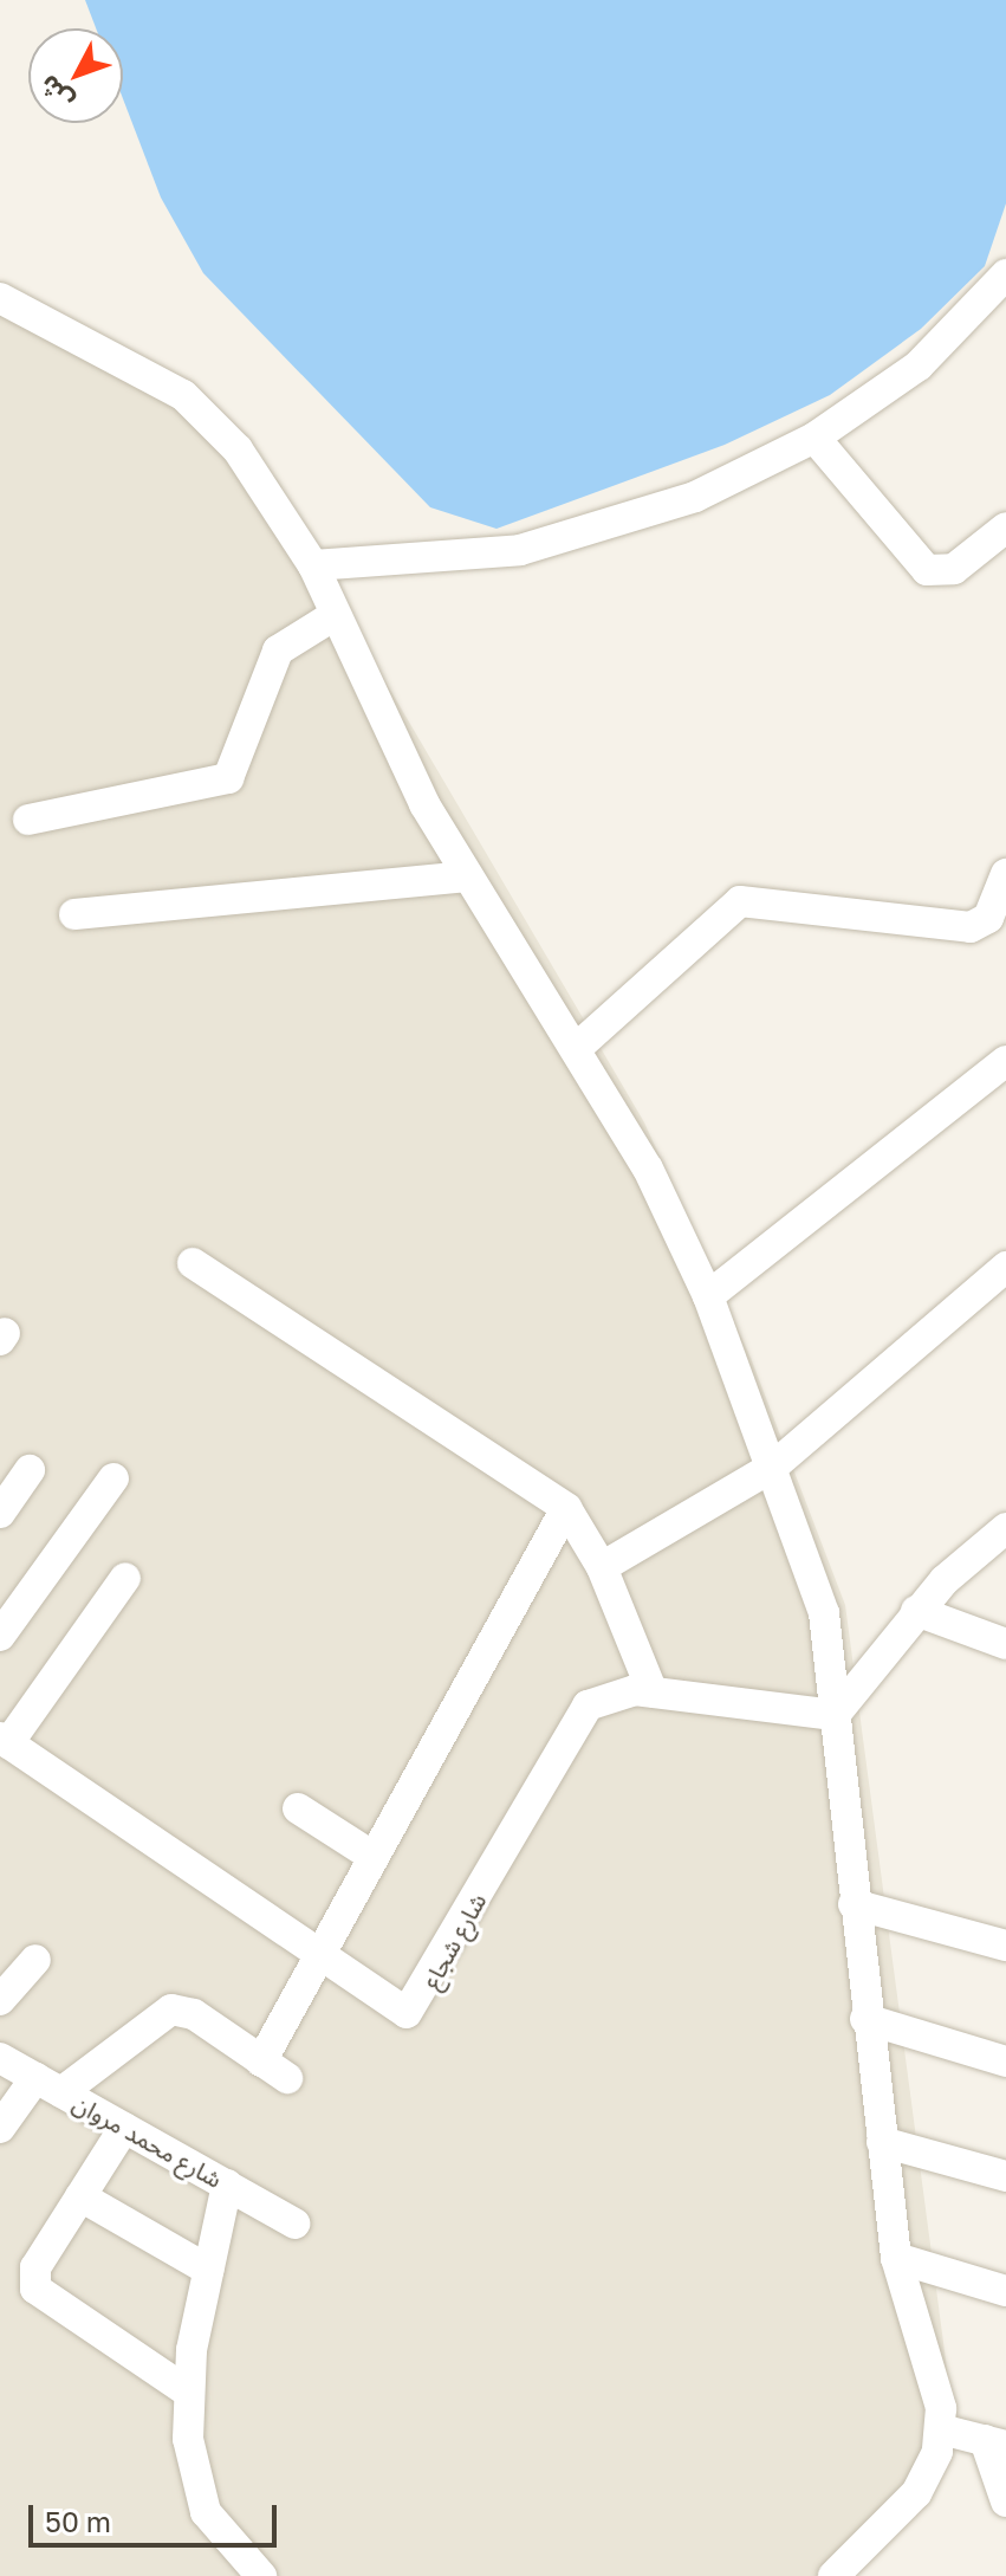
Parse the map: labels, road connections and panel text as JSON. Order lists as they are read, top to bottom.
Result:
{
  "streets": {
    "street": ["شارع شجاع", "شارع محمد مروان"]
  },
  "scale_bar": "50 m",
  "north": "bottom left"
}
